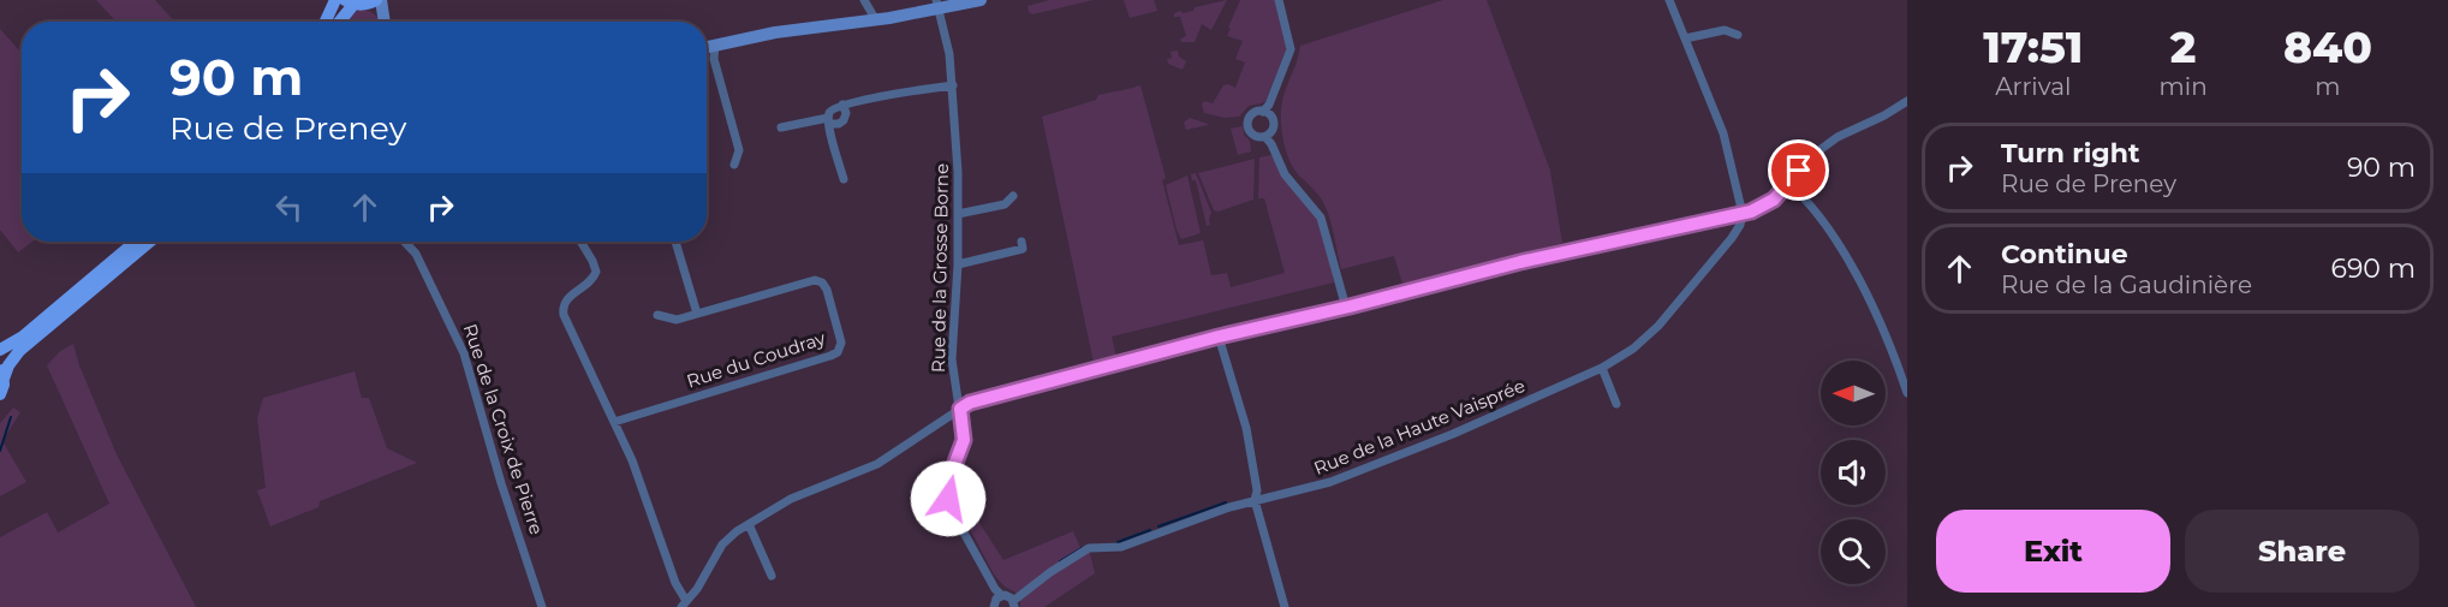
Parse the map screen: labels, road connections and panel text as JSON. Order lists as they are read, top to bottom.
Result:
{
  "streets": {
    "street": [
      "Rue de la Grosse Borne",
      "Rue du Coudray",
      "Rue de la Haute Vaisprée",
      "Rue de la Croix de Pierre"
    ]
  },
  "north": "left",
  "page": {
    "eta": [
      "17:51",
      "Arrival",
      "2",
      "min",
      "840",
      "m"
    ],
    "turn": ["90 m", "Rue de Preney"],
    "list": [
      {
        "name": "Turn right",
        "note": "Rue de Preney",
        "value": "90 m"
      },
      {
        "name": "Continue",
        "note": "Rue de la Gaudinière",
        "value": "690 m"
      }
    ],
    "buttons": ["Exit", "Share"]
  }
}
